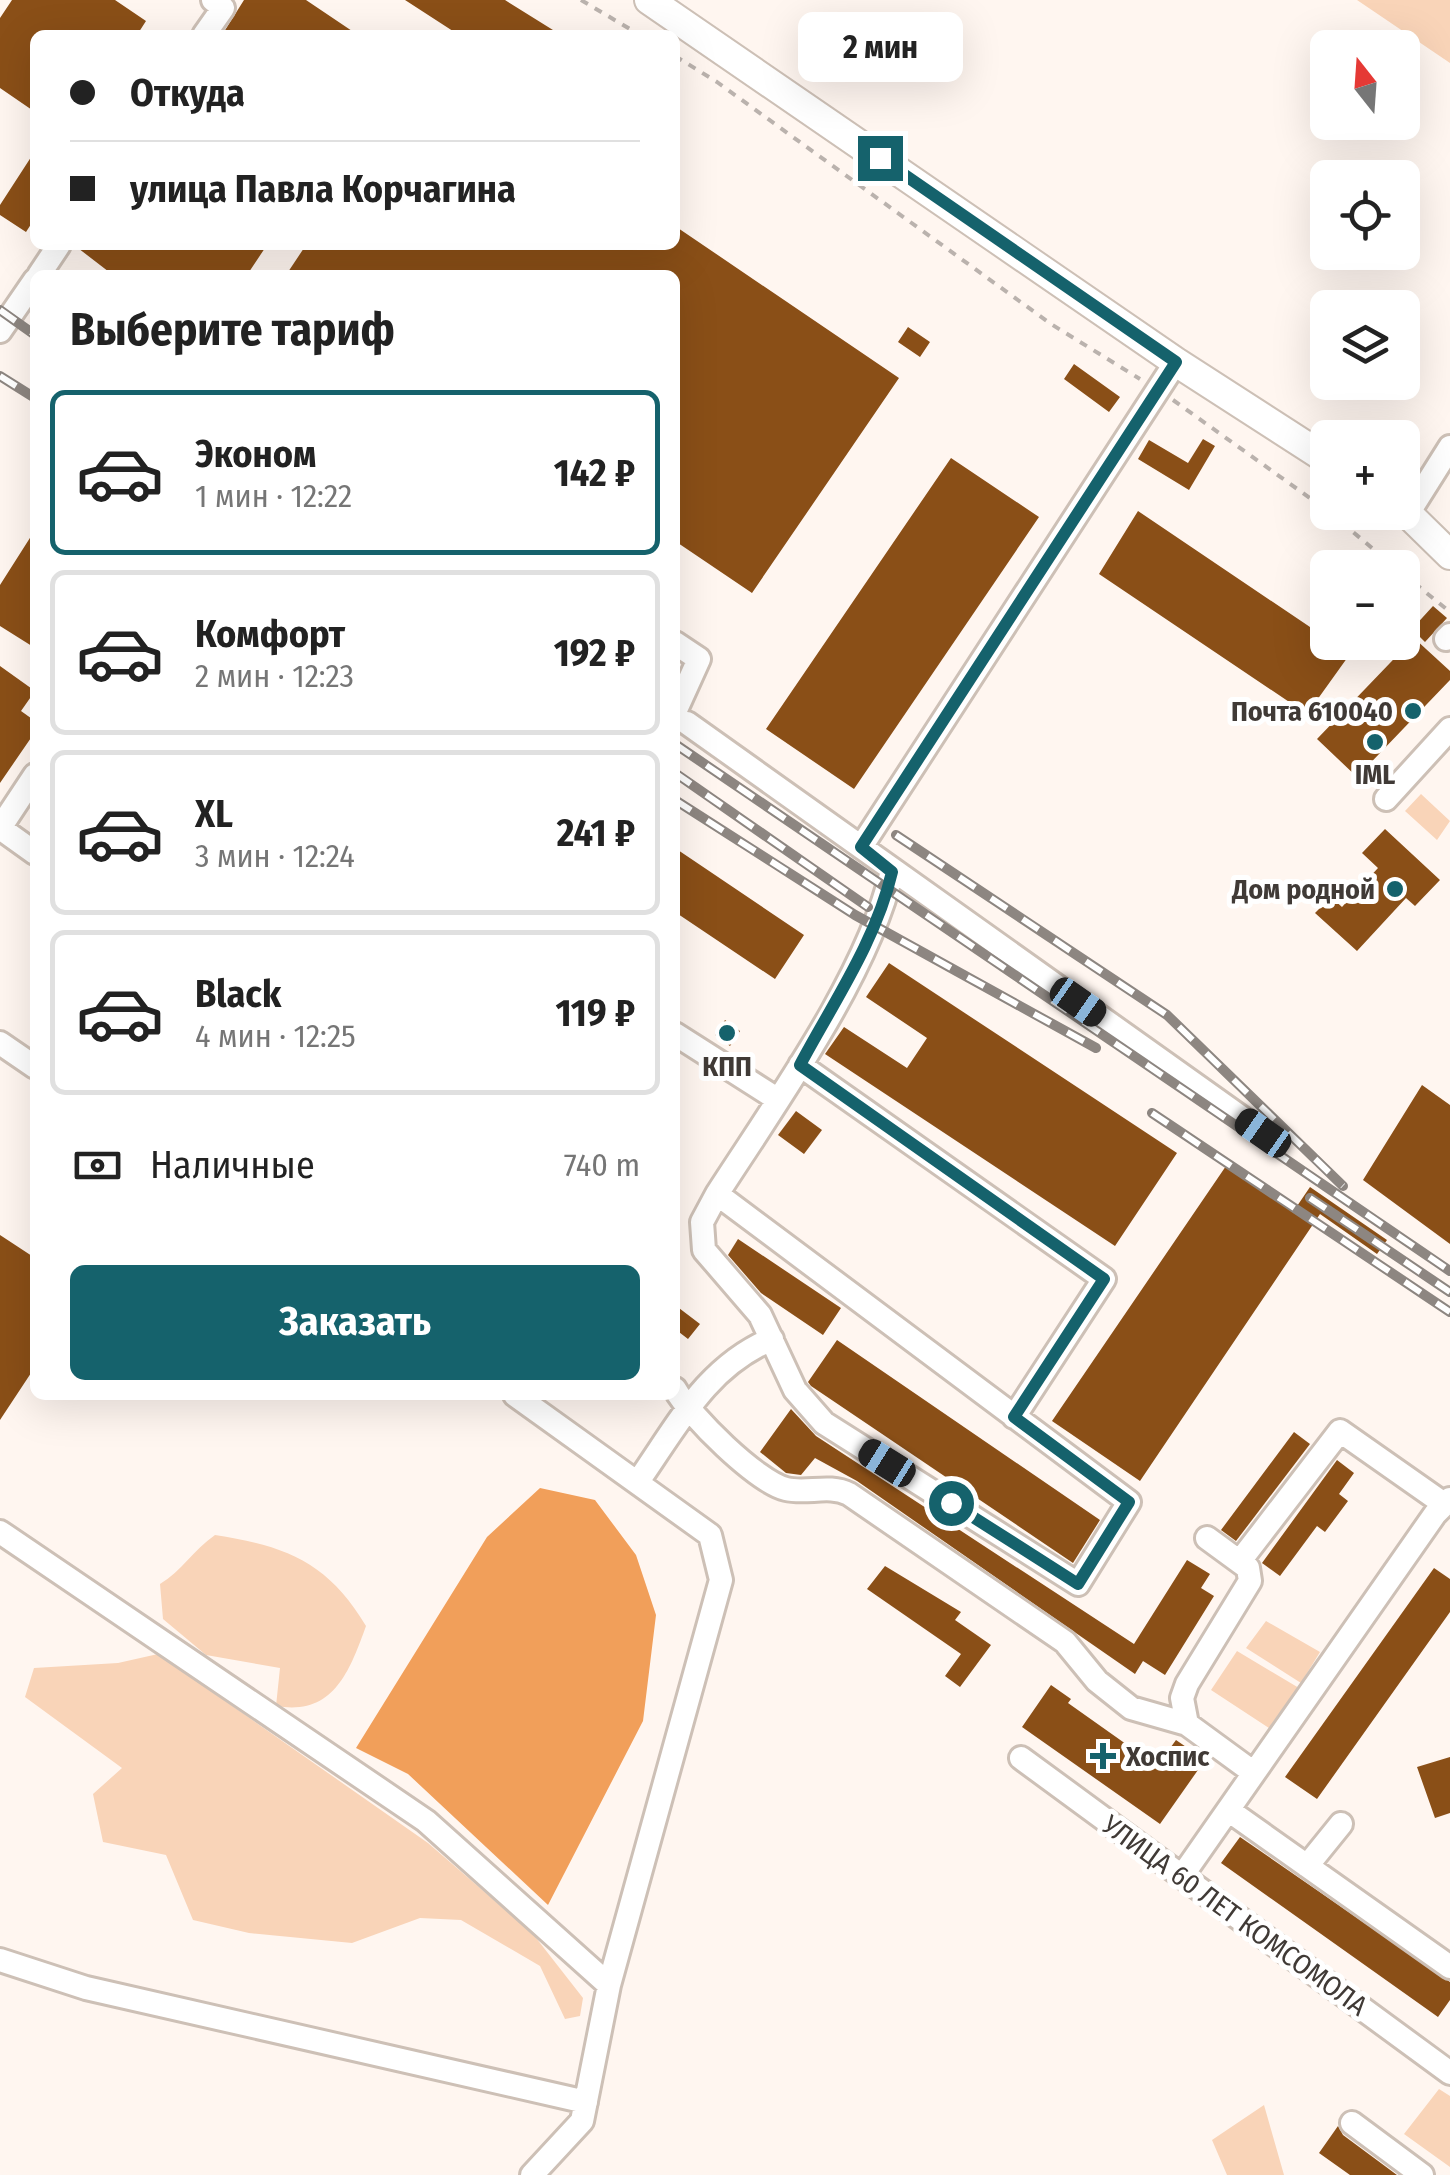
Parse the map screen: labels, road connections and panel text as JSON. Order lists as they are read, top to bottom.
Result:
{
  "streets": {
    "street": ["УЛИЦА 60 ЛЕТ КОМСОМОЛА"]
  },
  "places": {
    "other": [
      "Почта 610040",
      "IML",
      "Дом родной",
      "КПП"
    ],
    "health": ["Хоспис"]
  },
  "north": "top",
  "page": {
    "bubble": "2 мин",
    "map_buttons": ["+", "−"],
    "banner": ["Откуда", "улица Павла Корчагина"],
    "heading": "Выберите тариф",
    "list": [
      {
        "name": "Эконом",
        "note": "1 мин · 12:22",
        "value": "142 ₽"
      },
      {
        "name": "Комфорт",
        "note": "2 мин · 12:23",
        "value": "192 ₽"
      },
      {
        "name": "XL",
        "note": "3 мин · 12:24",
        "value": "241 ₽"
      },
      {
        "name": "Black",
        "note": "4 мин · 12:25",
        "value": "119 ₽"
      }
    ],
    "pay": ["Наличные", "740 m"],
    "buttons": "Заказать"
  }
}
